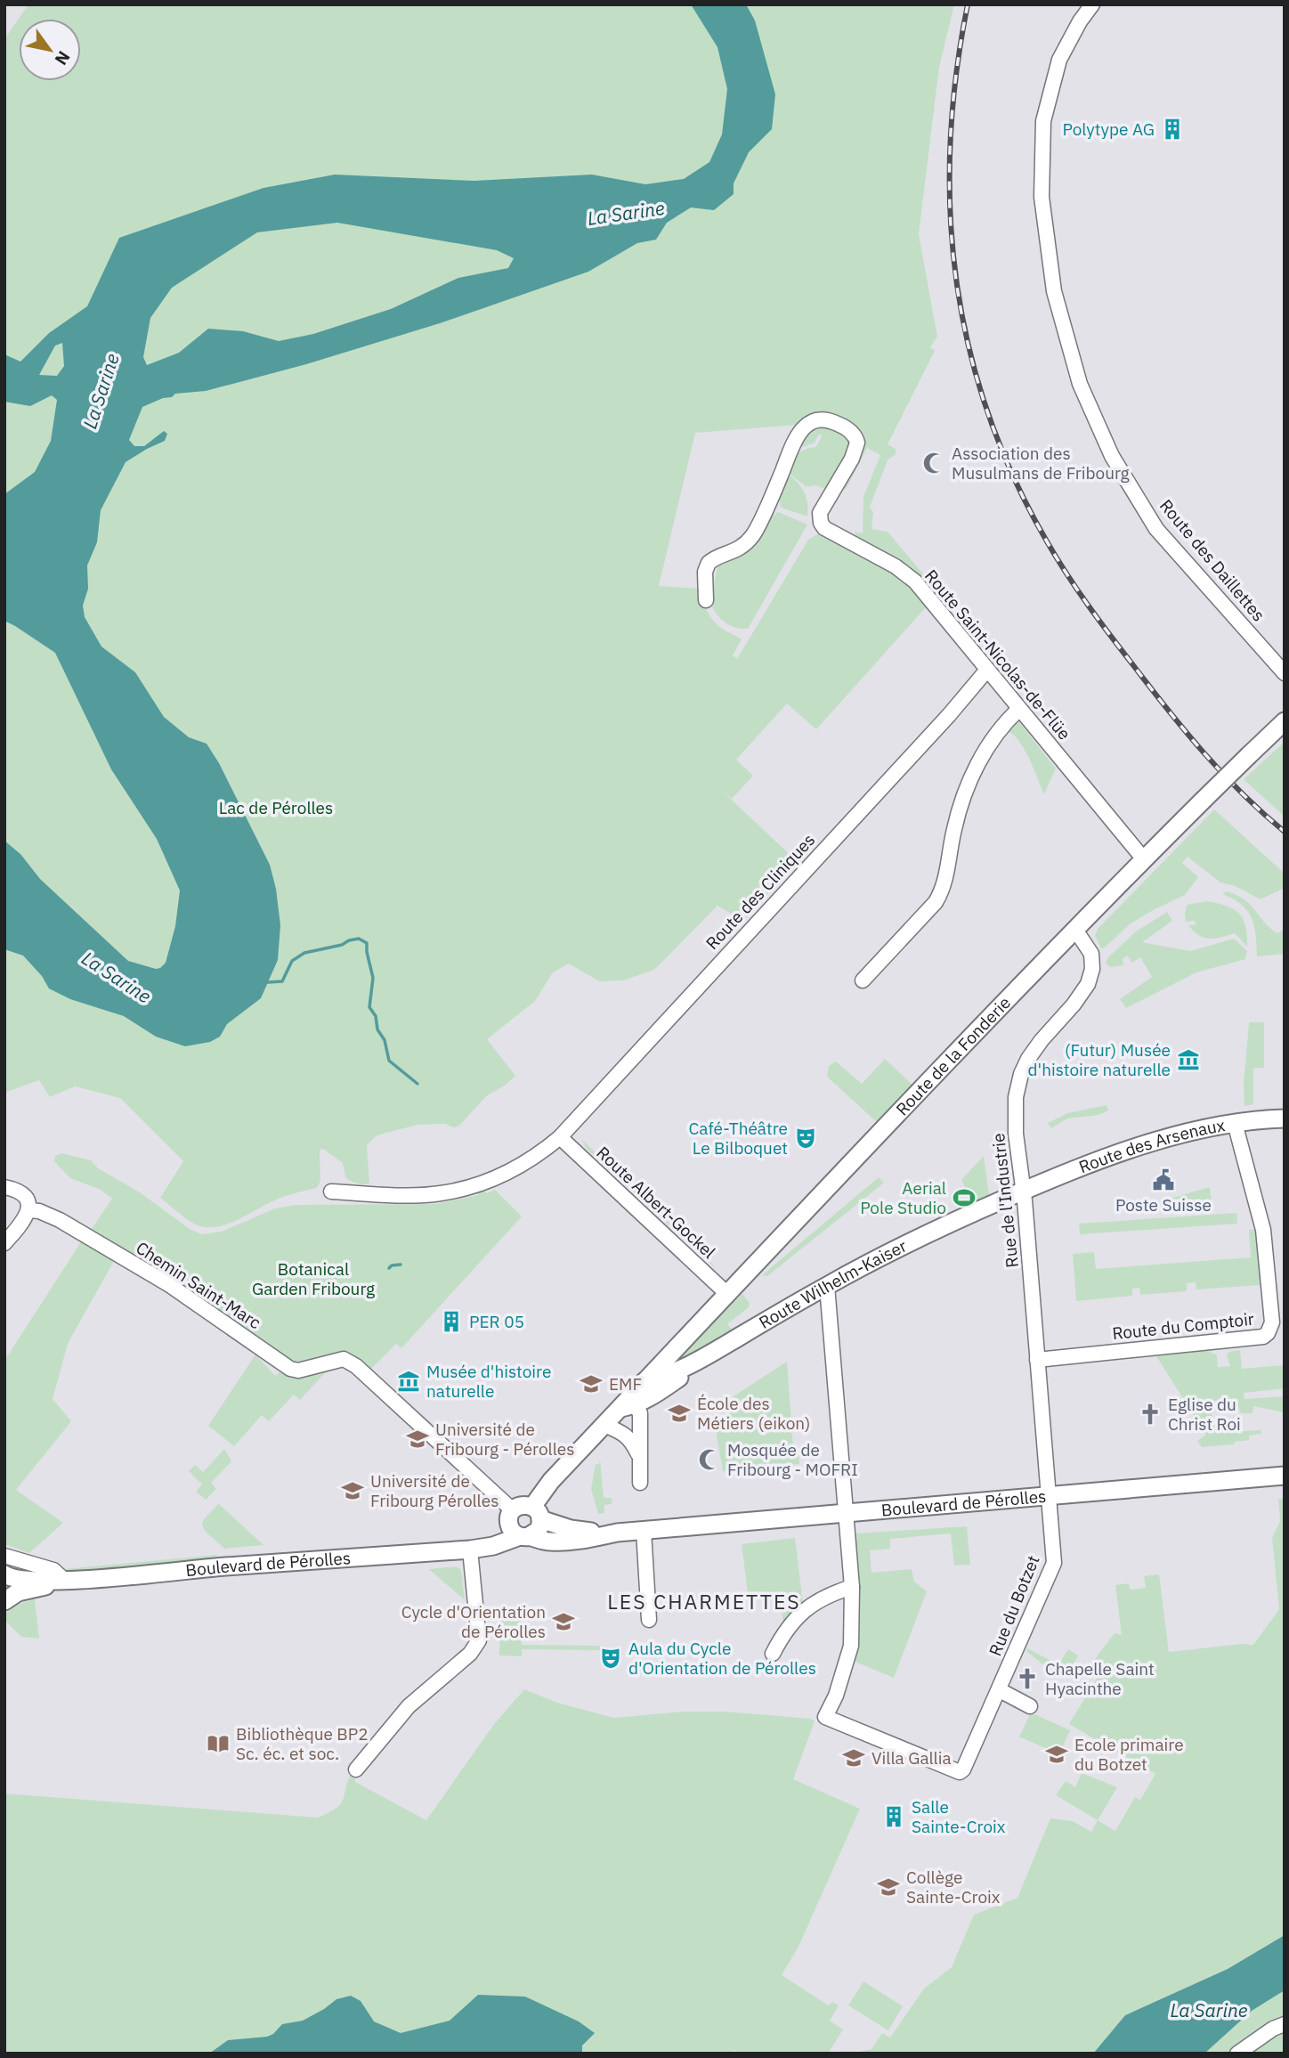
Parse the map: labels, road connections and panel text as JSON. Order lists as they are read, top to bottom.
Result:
{
  "streets": {
    "main road": [
      "Route de la Fonderie",
      "Route des Arsenaux",
      "Route Wilhelm-Kaiser",
      "Boulevard de Pérolles"
    ],
    "street": [
      "Route des Daillettes",
      "Route Saint-Nicolas-de-Flüe",
      "Route des Cliniques",
      "Rue de l'Industrie",
      "Route Albert-Gockel",
      "Chemin Saint-Marc",
      "Route du Comptoir",
      "Rue du Botzet"
    ]
  },
  "crossings": [
    ["Route Saint-Nicolas-de-Flüe", "Route des Cliniques"],
    ["Route Saint-Nicolas-de-Flüe", "Route de la Fonderie"],
    ["Route des Cliniques", "Route Albert-Gockel"],
    ["Route de la Fonderie", "Rue de l'Industrie"],
    ["Route de la Fonderie", "Route Albert-Gockel"],
    ["Route de la Fonderie", "Route Wilhelm-Kaiser"],
    ["Route des Arsenaux", "Rue de l'Industrie"],
    ["Route des Arsenaux", "Route Wilhelm-Kaiser"],
    ["Route des Arsenaux", "Route du Comptoir"],
    ["Rue de l'Industrie", "Route Wilhelm-Kaiser"],
    ["Rue de l'Industrie", "Route du Comptoir"],
    ["Rue de l'Industrie", "Boulevard de Pérolles"],
    ["Rue de l'Industrie", "Rue du Botzet"],
    ["Chemin Saint-Marc", "Boulevard de Pérolles"],
    ["Boulevard de Pérolles", "Rue du Botzet"]
  ],
  "districts": ["LES CHARMETTES"],
  "water": ["La Sarine"],
  "parks": ["Lac de Pérolles", "Botanical Garden Fribourg"],
  "places": {
    "building": ["Polytype AG", "PER 05", "Salle Sainte-Croix"],
    "mosque": ["Association des Musulmans de Fribourg", "Mosquée de Fribourg - MOFRI"],
    "museum": ["(Futur) Musée d'histoire naturelle", "Musée d'histoire naturelle"],
    "theatre": ["Café-Théâtre Le Bilboquet", "Aula du Cycle d'Orientation de Pérolles"],
    "public building": ["Poste Suisse"],
    "sports": ["Aerial Pole Studio"],
    "school or university": [
      "EMF",
      "École des Métiers (eikon)",
      "Université de Fribourg - Pérolles",
      "Université de Fribourg Pérolles",
      "Cycle d'Orientation de Pérolles",
      "Ecole primaire du Botzet",
      "Villa Gallia",
      "Collège Sainte-Croix"
    ],
    "church": ["Eglise du Christ Roi", "Chapelle Saint Hyacinthe"],
    "library": ["Bibliothèque BP2 Sc. éc. et soc."]
  },
  "north": "bottom right"
}
